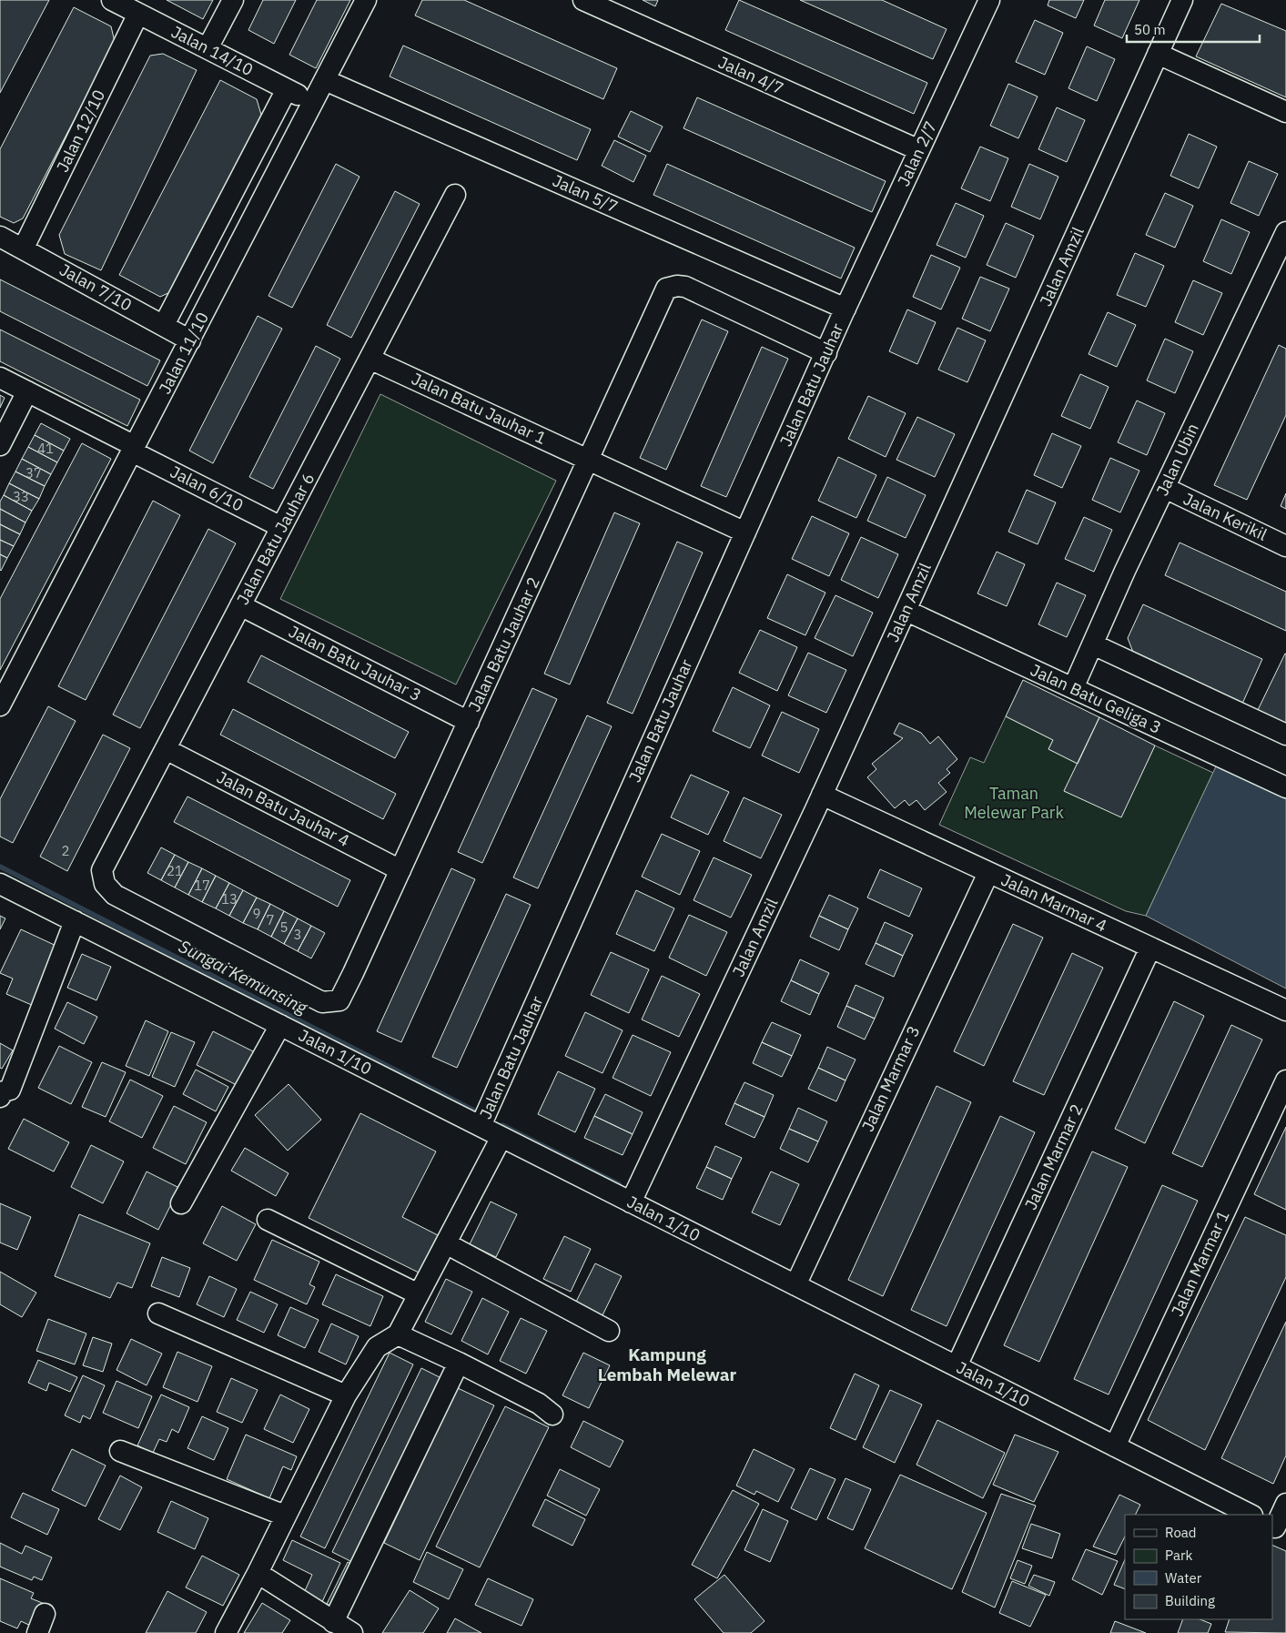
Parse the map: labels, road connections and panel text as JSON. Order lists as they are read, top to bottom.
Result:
{
  "streets": {
    "street": [
      "Jalan 14/10",
      "Jalan 4/7",
      "Jalan 12/10",
      "Jalan 2/7",
      "Jalan 5/7",
      "Jalan Amzil",
      "Jalan 7/10",
      "Jalan 11/10",
      "Jalan Batu Jauhar",
      "Jalan Batu Jauhar 1",
      "Jalan Ubin",
      "Jalan 6/10",
      "Jalan Kerikil",
      "Jalan Batu Jauhar 6",
      "Jalan Batu Jauhar 2",
      "Jalan Batu Jauhar 3",
      "Jalan Batu Geliga 3",
      "Jalan Batu Jauhar 4",
      "Jalan Marmar 4",
      "Jalan 1/10",
      "Jalan Marmar 3",
      "Jalan Marmar 2",
      "Jalan Marmar 1"
    ]
  },
  "crossings": [
    ["Jalan 14/10", "Jalan 12/10"],
    ["Jalan 14/10", "Jalan 11/10"],
    ["Jalan 4/7", "Jalan 2/7"],
    ["Jalan 12/10", "Jalan 7/10"],
    ["Jalan 2/7", "Jalan 5/7"],
    ["Jalan 2/7", "Jalan Batu Jauhar"],
    ["Jalan 5/7", "Jalan 11/10"],
    ["Jalan 5/7", "Jalan Batu Jauhar"],
    ["Jalan Amzil", "Jalan Batu Geliga 3"],
    ["Jalan Amzil", "Jalan Marmar 4"],
    ["Jalan Amzil", "Jalan 1/10"],
    ["Jalan 7/10", "Jalan 11/10"],
    ["Jalan 11/10", "Jalan 6/10"],
    ["Jalan Batu Jauhar", "Jalan Batu Jauhar 1"],
    ["Jalan Batu Jauhar", "Jalan Batu Jauhar 2"],
    ["Jalan Batu Jauhar", "Jalan 1/10"],
    ["Jalan Batu Jauhar 1", "Jalan Batu Jauhar 6"],
    ["Jalan Batu Jauhar 1", "Jalan Batu Jauhar 2"],
    ["Jalan Ubin", "Jalan Kerikil"],
    ["Jalan Ubin", "Jalan Batu Geliga 3"],
    ["Jalan 6/10", "Jalan Batu Jauhar 6"],
    ["Jalan Batu Jauhar 6", "Jalan Batu Jauhar 2"],
    ["Jalan Batu Jauhar 6", "Jalan Batu Jauhar 3"],
    ["Jalan Batu Jauhar 6", "Jalan Batu Jauhar 4"],
    ["Jalan Batu Jauhar 2", "Jalan Batu Jauhar 3"],
    ["Jalan Batu Jauhar 2", "Jalan Batu Jauhar 4"],
    ["Jalan Marmar 4", "Jalan Marmar 3"],
    ["Jalan Marmar 4", "Jalan Marmar 2"],
    ["Jalan 1/10", "Jalan Marmar 3"],
    ["Jalan 1/10", "Jalan Marmar 2"],
    ["Jalan 1/10", "Jalan Marmar 1"]
  ],
  "districts": ["Kampung Lembah Melewar"],
  "water": ["Sungai Kemunsing"],
  "parks": ["Taman Melewar Park"],
  "house_numbers": [
    "41",
    "37",
    "33",
    "2",
    "21",
    "17",
    "13",
    "9",
    "7",
    "5",
    "3"
  ],
  "legend": [
    "Road",
    "Park",
    "Water",
    "Building"
  ],
  "scale_bar": "50 m"
}
